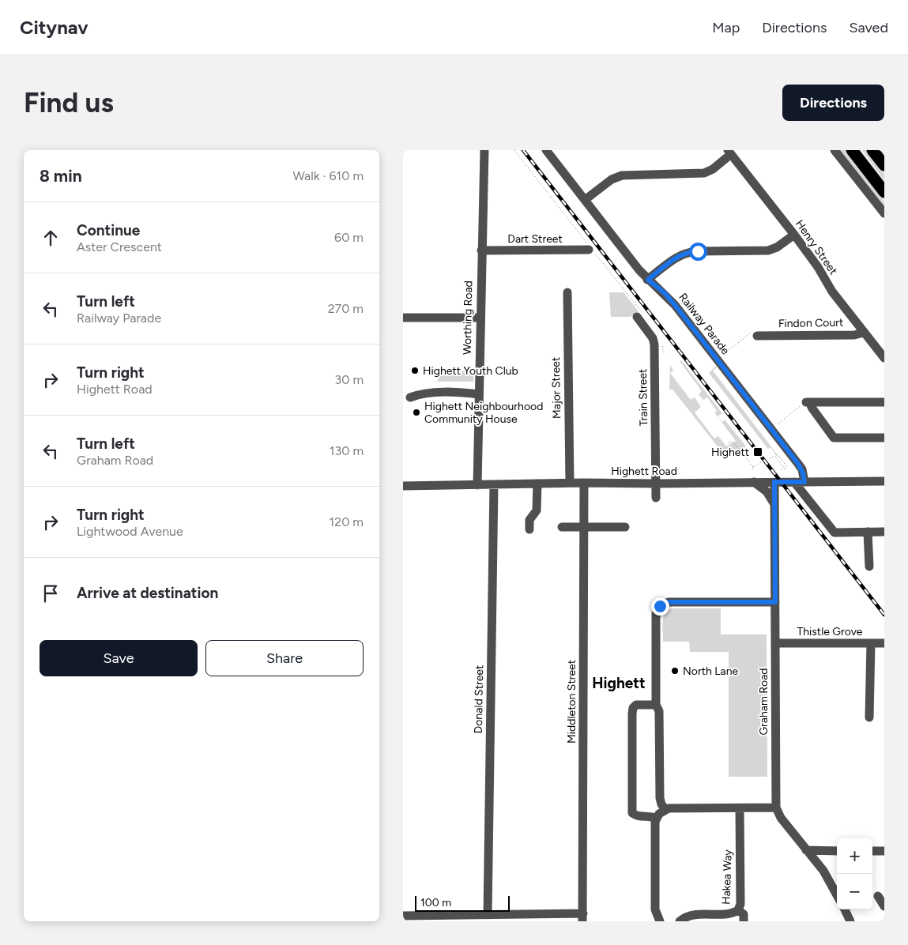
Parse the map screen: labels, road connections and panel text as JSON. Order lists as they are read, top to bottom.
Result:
{
  "streets": {
    "street": [
      "Dart Street",
      "Henry Street",
      "Worthing Road",
      "Findon Court",
      "Railway Parade",
      "Major Street",
      "Train Street",
      "Highett Road",
      "Thistle Grove",
      "Donald Street",
      "Middleton Street",
      "Graham Road",
      "Hakea Way"
    ]
  },
  "crossings": [
    ["Dart Street", "Worthing Road"],
    ["Henry Street", "Findon Court"],
    ["Worthing Road", "Highett Road"],
    ["Railway Parade", "Highett Road"],
    ["Major Street", "Highett Road"],
    ["Train Street", "Highett Road"],
    ["Highett Road", "Donald Street"],
    ["Highett Road", "Middleton Street"],
    ["Highett Road", "Graham Road"],
    ["Thistle Grove", "Graham Road"]
  ],
  "districts": ["Highett"],
  "places": {
    "other": ["Highett Youth Club", "Highett Neighbourhood Community House", "North Lane"],
    "transit": ["Highett"]
  },
  "scale_bar": "100 m",
  "page": {
    "header": "Citynav",
    "nav": ["Map", "Directions", "Saved"],
    "buttons": [
      "Directions",
      ["Save", "Share"]
    ],
    "title": "Find us",
    "heading": ["8 min", "Walk · 610 m"],
    "list": [
      ["Continue", "Aster Crescent", "60 m"],
      ["Turn left", "Railway Parade", "270 m"],
      ["Turn right", "Highett Road", "30 m"],
      ["Turn left", "Graham Road", "130 m"],
      ["Turn right", "Lightwood Avenue", "120 m"],
      "Arrive at destination"
    ],
    "map_buttons": ["+", "−"],
    "scale": "100 m"
  }
}
